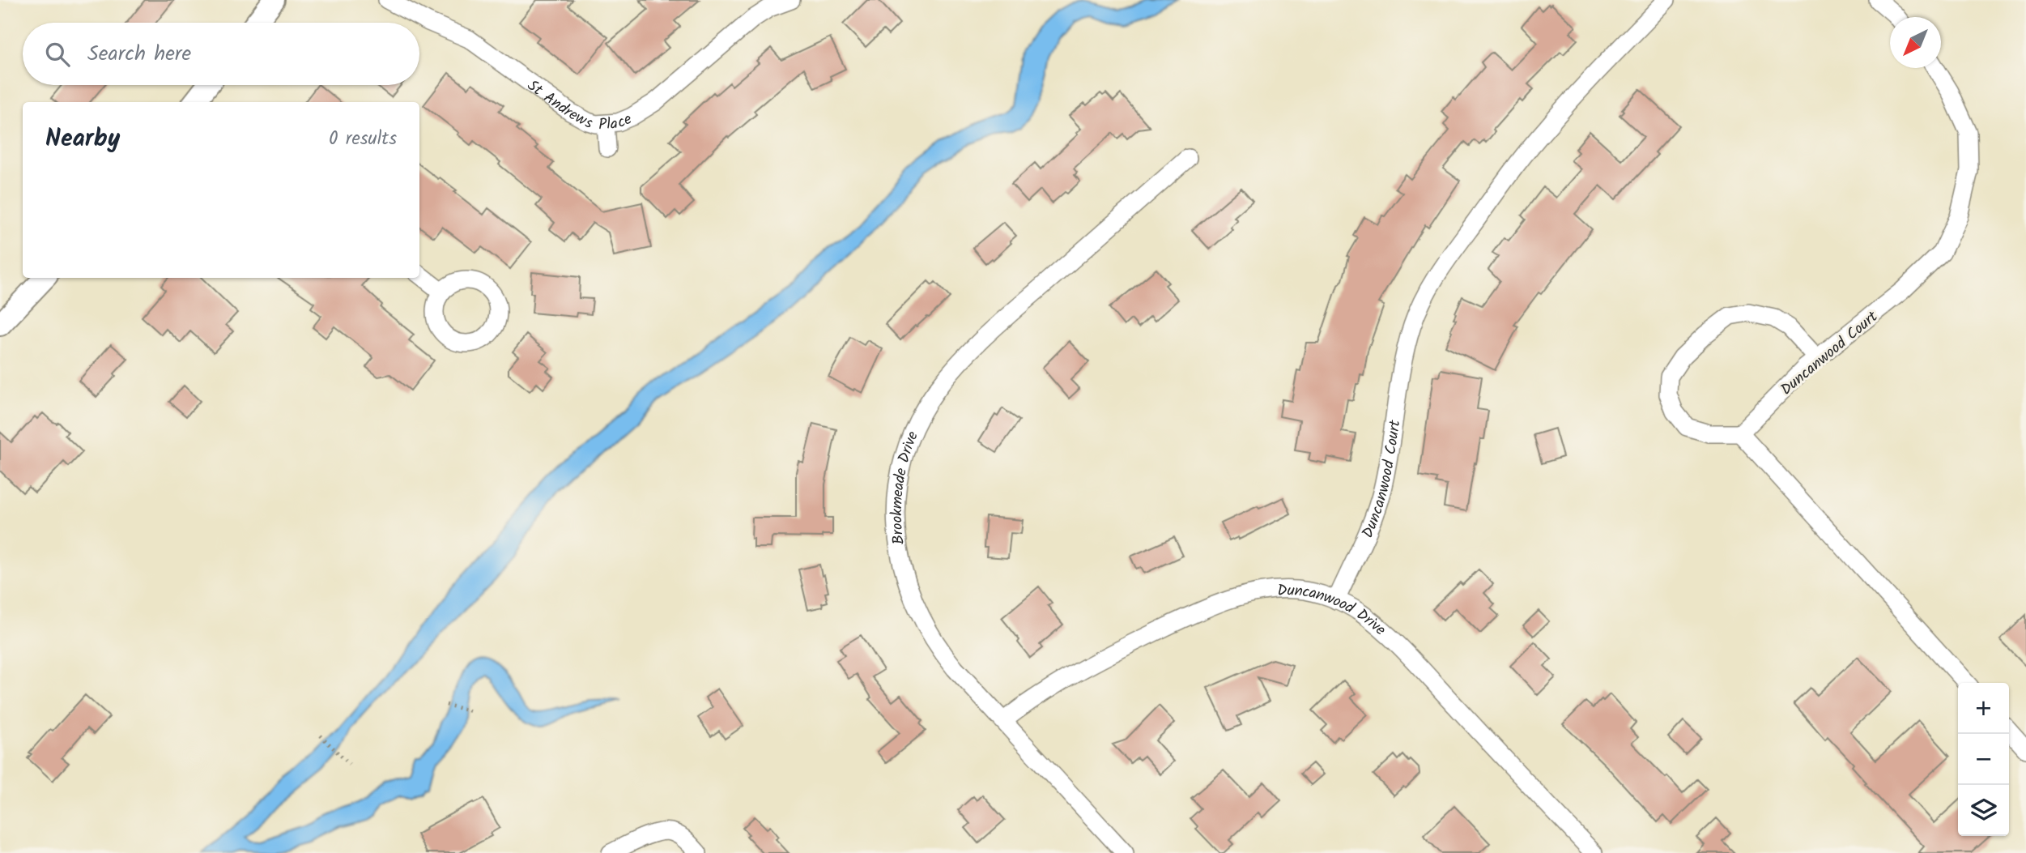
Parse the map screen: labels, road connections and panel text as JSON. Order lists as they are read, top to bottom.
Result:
{
  "streets": {
    "street": [
      "St Andrews Place",
      "Duncanwood Court",
      "Brookmeade Drive",
      "Duncanwood Drive"
    ]
  },
  "crossings": [
    ["Duncanwood Court", "Duncanwood Drive"],
    ["Brookmeade Drive", "Duncanwood Drive"]
  ],
  "north": "bottom left",
  "page": {
    "search": "Search here",
    "heading": ["Nearby", "0 results"],
    "map_buttons": ["+", "−"]
  }
}
